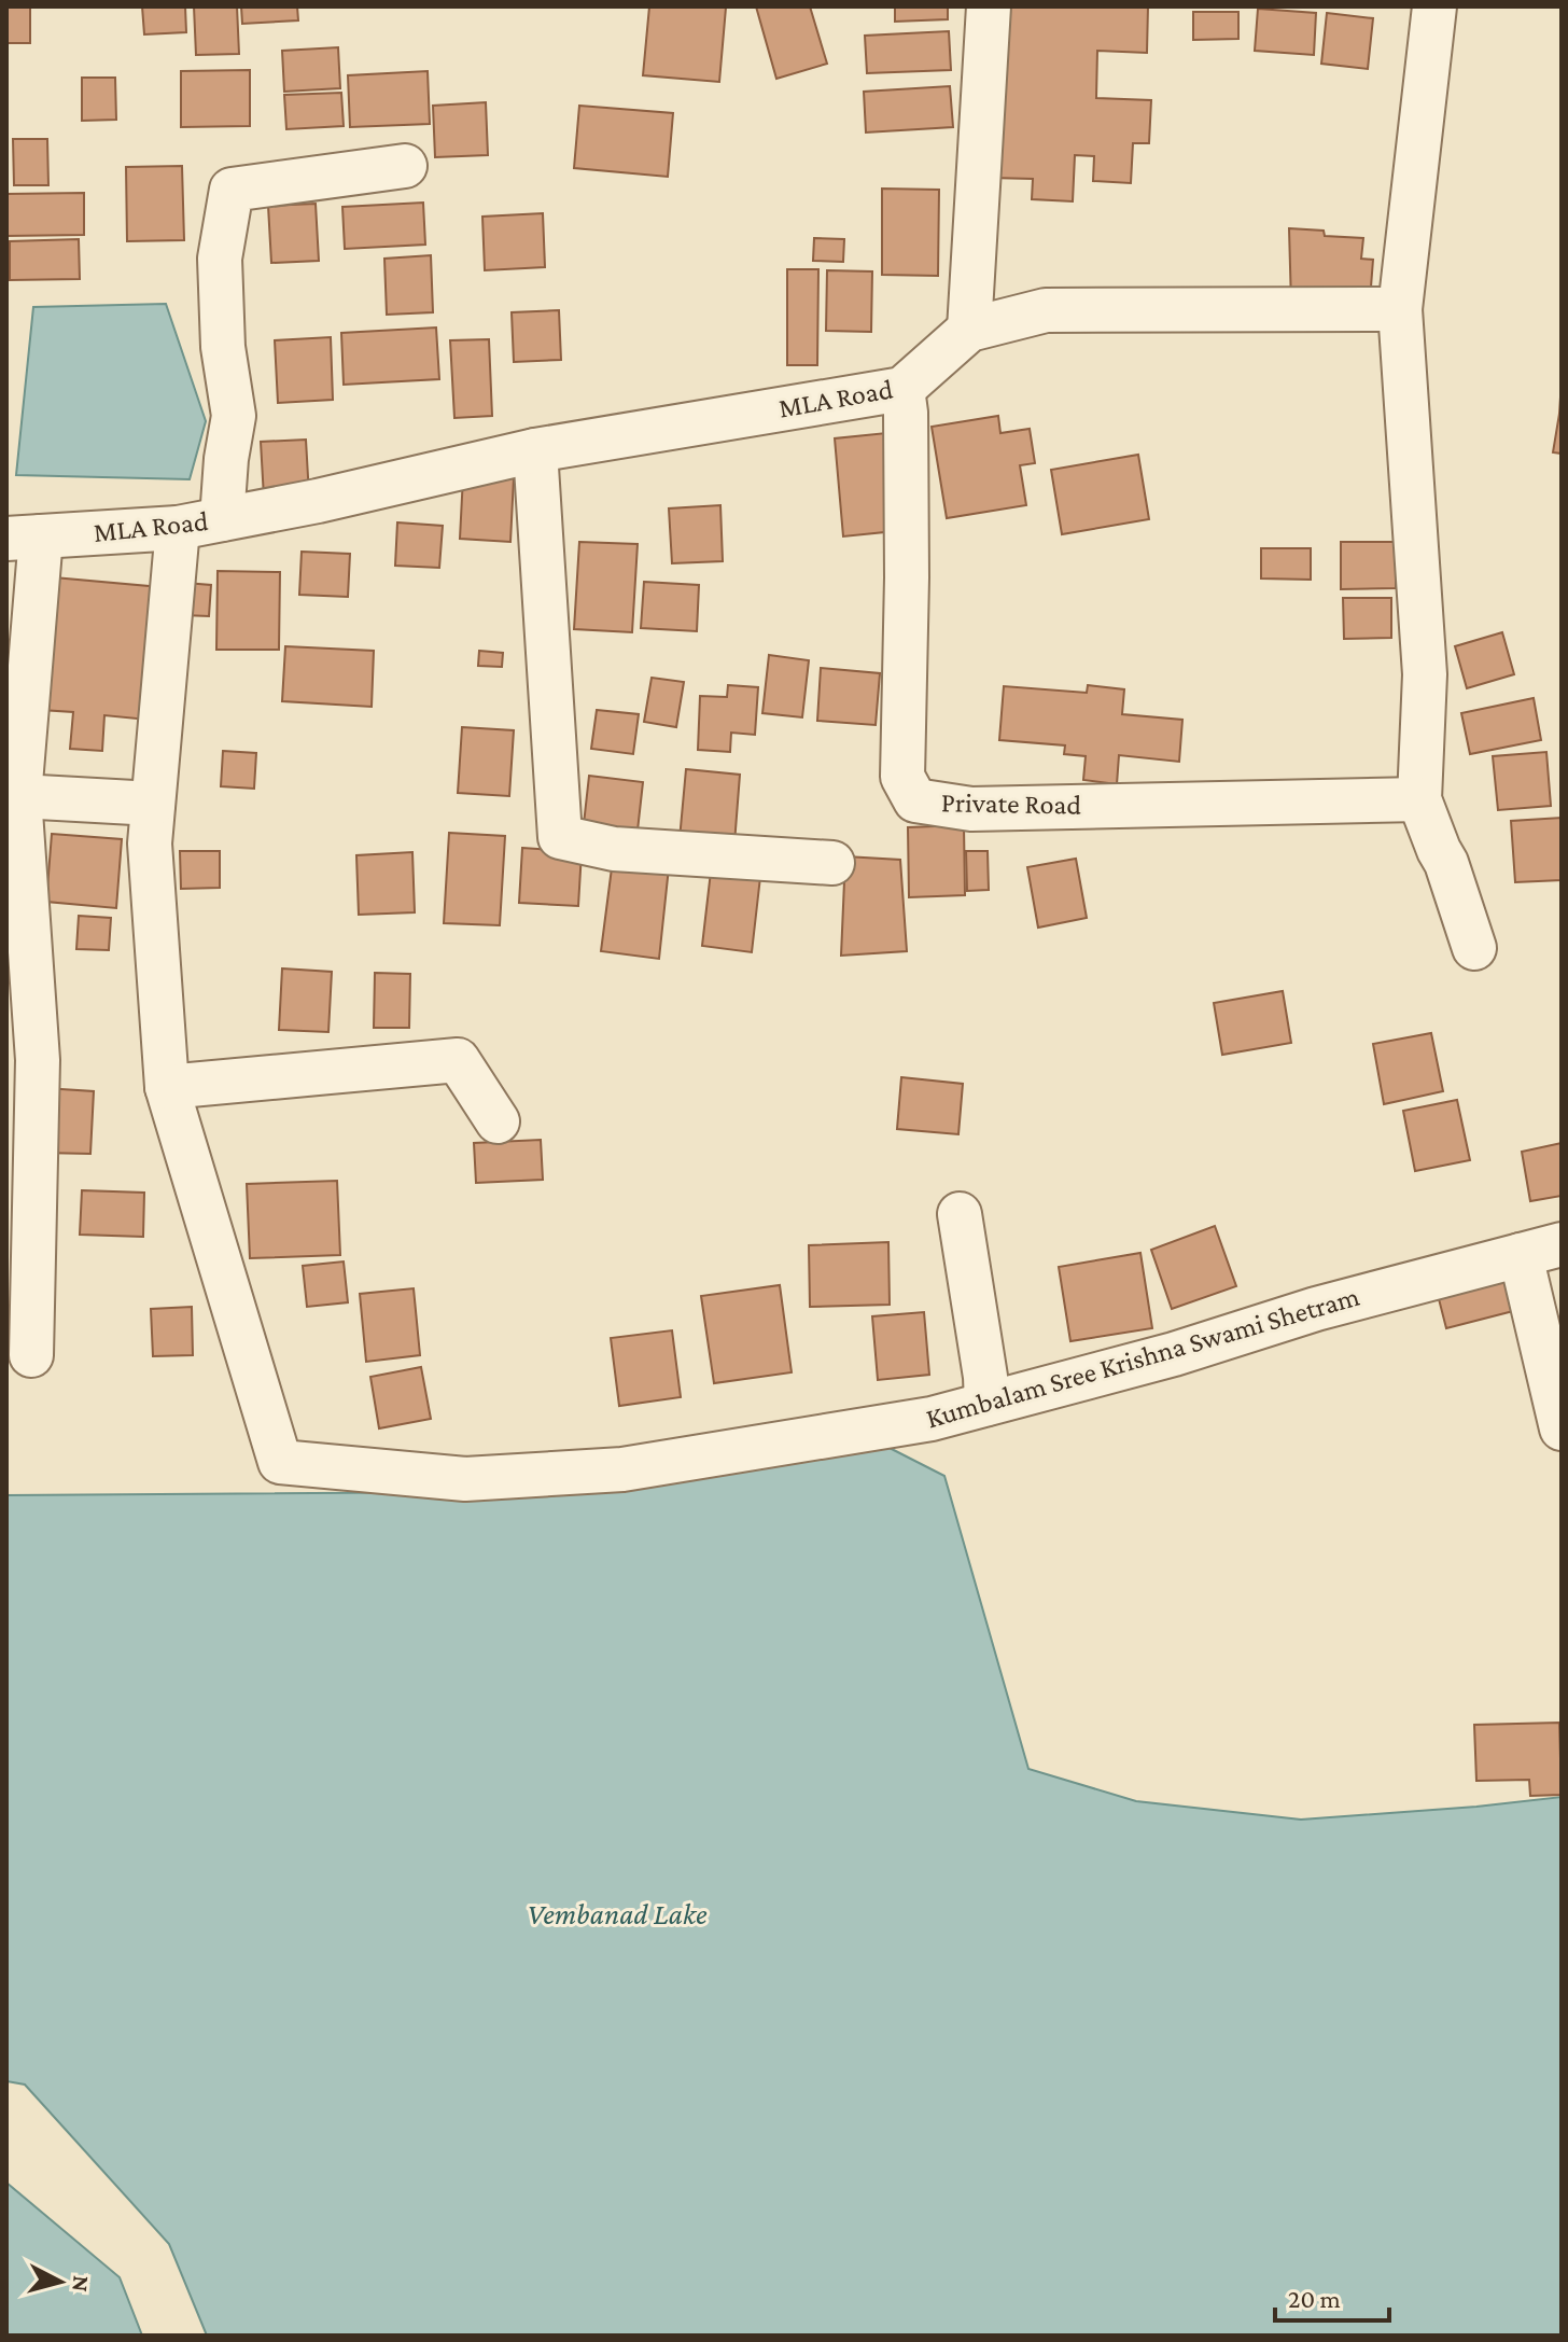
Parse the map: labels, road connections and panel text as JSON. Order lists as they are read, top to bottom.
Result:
{
  "streets": {
    "street": ["MLA Road", "Private Road", "Kumbalam Sree Krishna Swami Shetram"]
  },
  "crossings": [
    ["MLA Road", "Private Road"],
    ["MLA Road", "Kumbalam Sree Krishna Swami Shetram"]
  ],
  "water": ["Vembanad Lake"],
  "scale_bar": "20 m",
  "north": "right"
}
